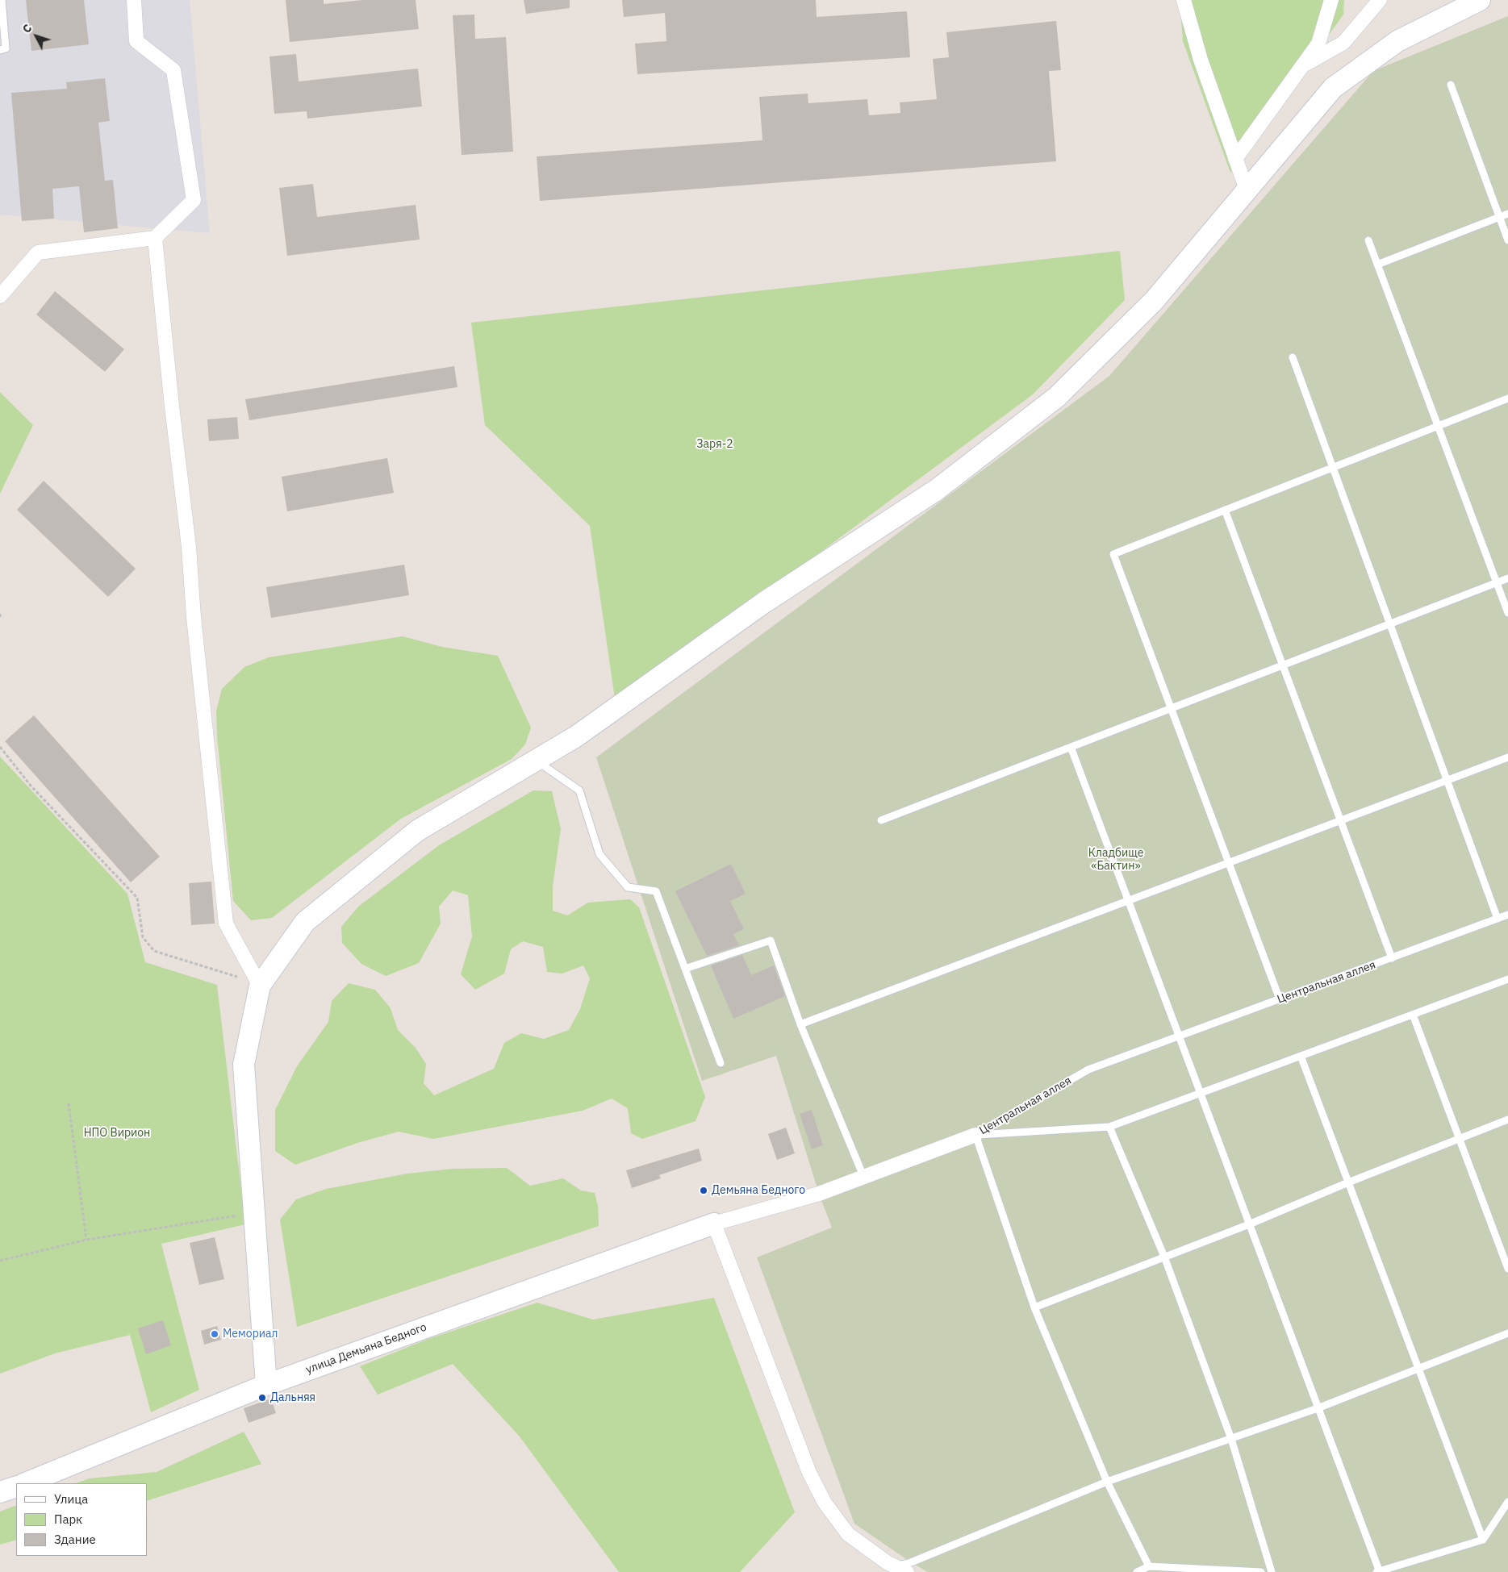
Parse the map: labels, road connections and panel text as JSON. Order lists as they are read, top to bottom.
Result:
{
  "streets": {
    "street": ["улица Демьяна Бедного"],
    "lane": ["Центральная аллея"]
  },
  "parks": ["Заря-2", "Кладбище «Бактин»", "НПО Вирион"],
  "places": ["Демьяна Бедного", "Мемориал", "Дальняя"],
  "legend": ["Улица", "Парк", "Здание"],
  "north": "top left"
}
